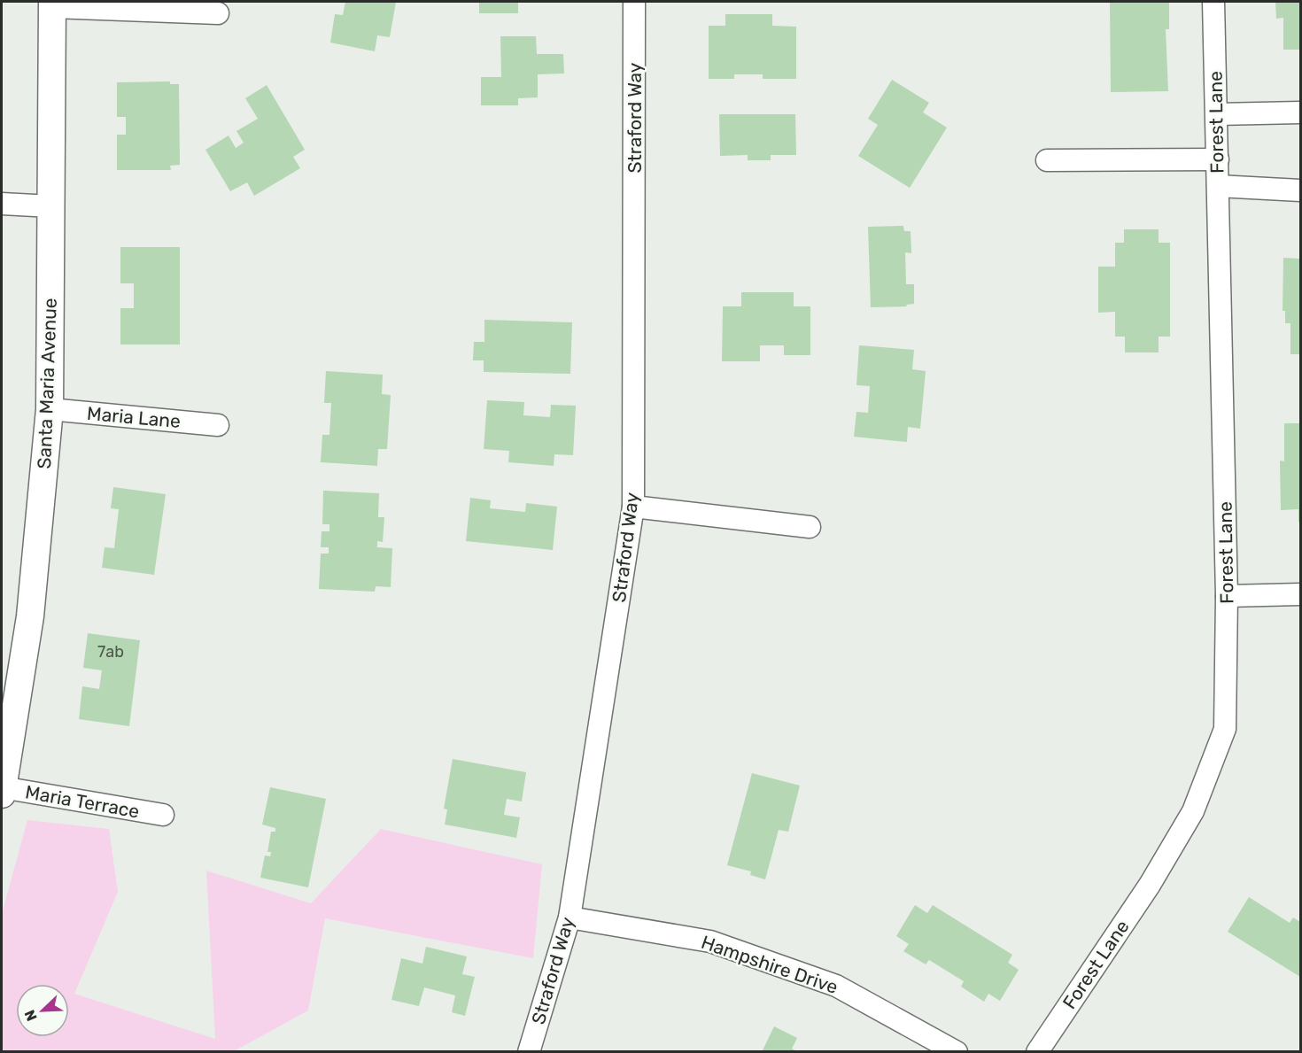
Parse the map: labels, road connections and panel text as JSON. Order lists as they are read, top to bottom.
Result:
{
  "streets": {
    "street": [
      "Straford Way",
      "Forest Lane",
      "Santa Maria Avenue",
      "Maria Lane",
      "Maria Terrace",
      "Hampshire Drive"
    ]
  },
  "crossings": [
    ["Straford Way", "Hampshire Drive"],
    ["Santa Maria Avenue", "Maria Lane"],
    ["Santa Maria Avenue", "Maria Terrace"]
  ],
  "house_numbers": ["7ab"],
  "north": "bottom left"
}
